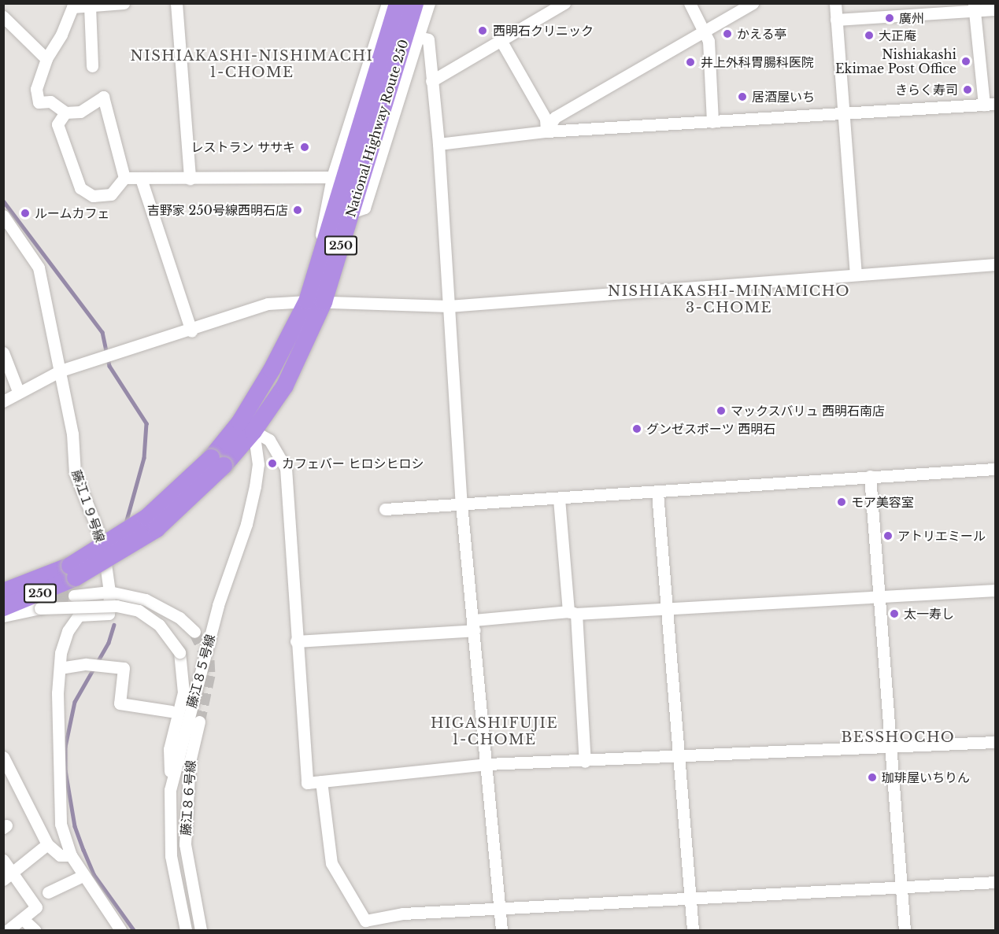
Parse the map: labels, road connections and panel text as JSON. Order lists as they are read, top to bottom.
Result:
{
  "streets": {
    "highway": ["National Highway Route 250", "250"],
    "street": ["藤江１９号線", "藤江８５号線", "藤江８６号線"]
  },
  "crossings": [
    ["National Highway Route 250", "藤江８５号線"]
  ],
  "districts": [
    "NISHIAKASHI-NISHIMACHI 1-CHOME",
    "NISHIAKASHI-MINAMICHO 3-CHOME",
    "HIGASHIFUJIE 1-CHOME",
    "BESSHOCHO"
  ],
  "places": [
    "廣州",
    "西明石クリニック",
    "かえる亭",
    "大正庵",
    "Nishiakashi Ekimae Post Office",
    "井上外科胃腸科医院",
    "きらく寿司",
    "居酒屋いち",
    "レストラン ササキ",
    "吉野家 250号線西明石店",
    "ルームカフェ",
    "マックスバリュ 西明石南店",
    "グンゼスポーツ 西明石",
    "カフェバー ヒロシヒロシ",
    "モア美容室",
    "アトリエミール",
    "太一寿し",
    "珈琲屋いちりん"
  ]
}
